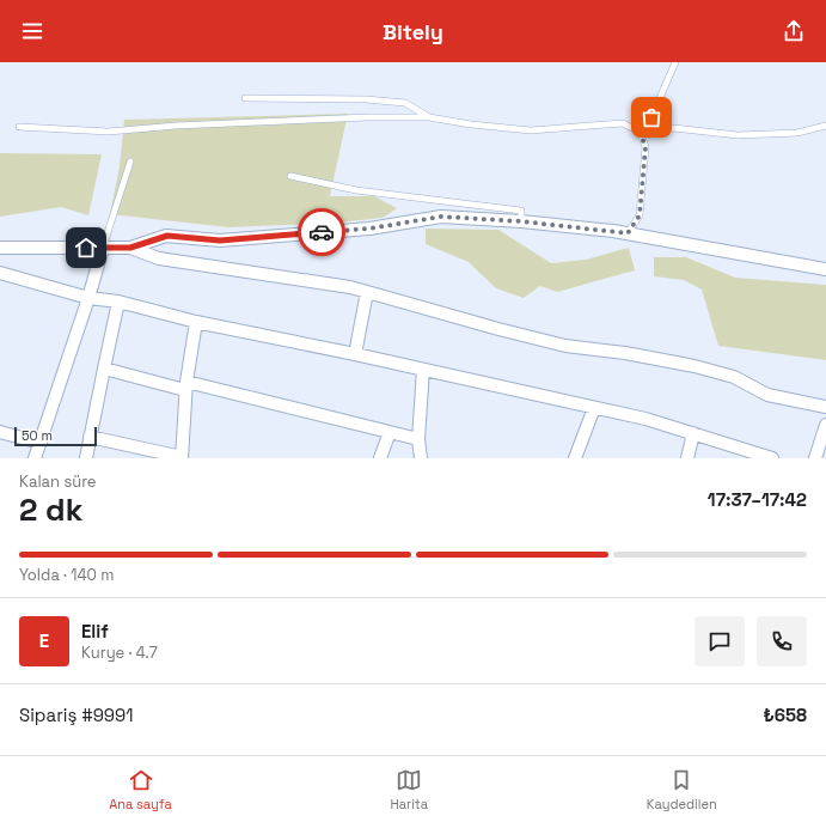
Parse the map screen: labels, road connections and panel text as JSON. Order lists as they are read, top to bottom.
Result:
{
  "scale_bar": "50 m",
  "page": {
    "header": "Bitely",
    "scale": "50 m",
    "heading": ["2 dk", "Kalan süre", "17:37–17:42"],
    "panel": [
      "Elif",
      "Kurye · 4.7",
      "Sipariş #9991",
      "₺658"
    ],
    "bar": "Yolda · 140 m",
    "round": "E",
    "tabs": ["Ana sayfa", "Harita", "Kaydedilen"]
  }
}
